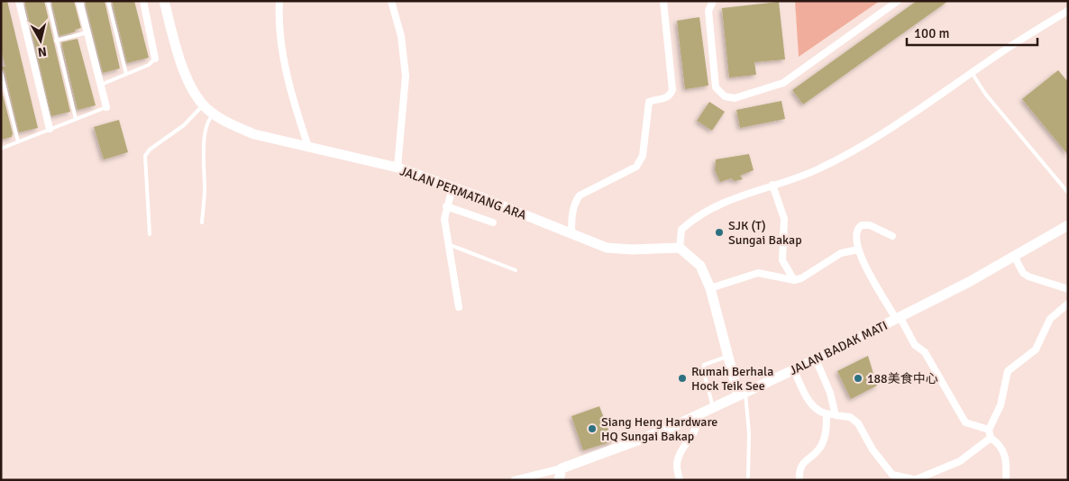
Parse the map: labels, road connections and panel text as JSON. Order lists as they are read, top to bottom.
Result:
{
  "streets": {
    "main road": ["JALAN PERMATANG ARA", "JALAN BADAK MATI"]
  },
  "places": [
    "SJK (T) Sungai Bakap",
    "Rumah Berhala Hock Teik See",
    "188美食中心",
    "Siang Heng Hardware HQ Sungai Bakap"
  ],
  "scale_bar": "100 m",
  "north": "bottom"
}
